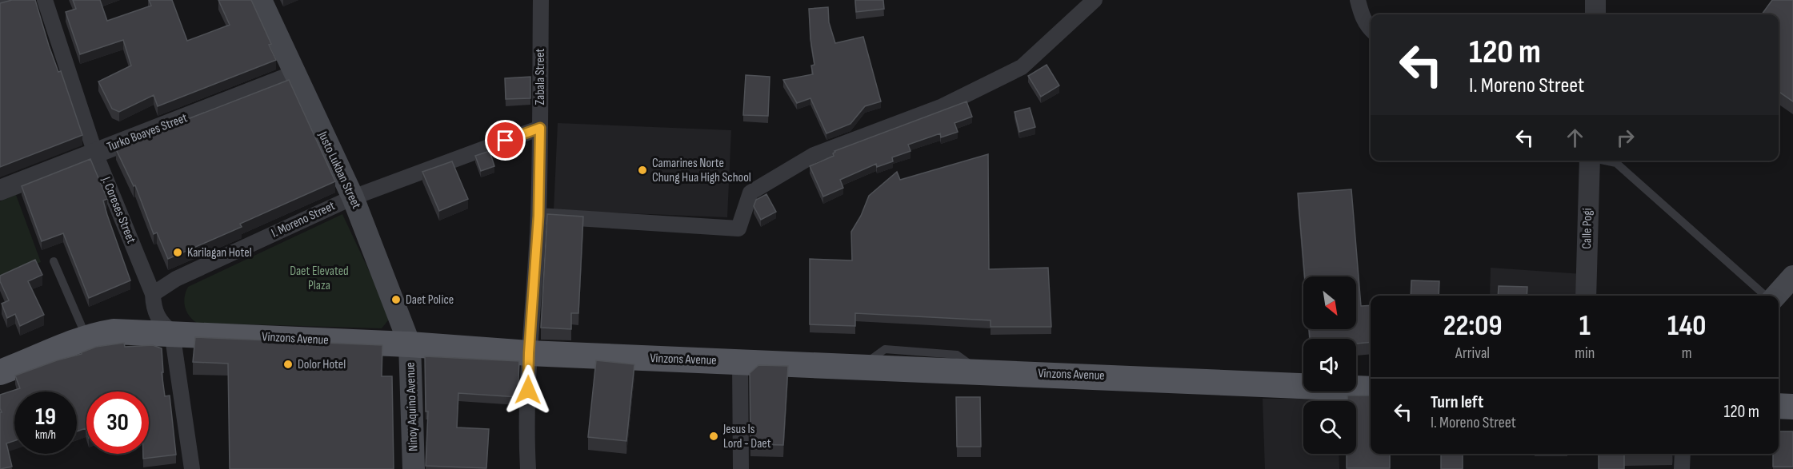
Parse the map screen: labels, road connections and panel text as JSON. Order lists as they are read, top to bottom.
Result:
{
  "streets": {
    "main road": ["Justo Lukban Street", "Vinzons Avenue", "Ninoy Aquino Avenue"],
    "street": [
      "Zabala Street",
      "Turko Boayes Street",
      "J. Coreses Street",
      "I. Moreno Street",
      "Calle Pogi"
    ]
  },
  "crossings": [
    ["Zabala Street", "I. Moreno Street"],
    ["Zabala Street", "Vinzons Avenue"],
    ["Turko Boayes Street", "Justo Lukban Street"],
    ["Turko Boayes Street", "J. Coreses Street"],
    ["Justo Lukban Street", "I. Moreno Street"],
    ["Justo Lukban Street", "Vinzons Avenue"],
    ["Justo Lukban Street", "Ninoy Aquino Avenue"],
    ["J. Coreses Street", "I. Moreno Street"],
    ["J. Coreses Street", "Vinzons Avenue"],
    ["Vinzons Avenue", "Ninoy Aquino Avenue"]
  ],
  "parks": ["Daet Elevated Plaza"],
  "places": [
    "Camarines Norte Chung Hua High School",
    "Karilagan Hotel",
    "Daet Police",
    "Dolor Hotel",
    "Jesus Is Lord - Daet"
  ],
  "north": "bottom right",
  "page": {
    "turn": ["120 m", "I. Moreno Street"],
    "eta": [
      "22:09",
      "Arrival",
      "1",
      "min",
      "140",
      "m"
    ],
    "list": [
      {
        "name": "Turn left",
        "note": "I. Moreno Street",
        "value": "120 m"
      }
    ],
    "speed": "19 km/h",
    "limit": "30"
  }
}
